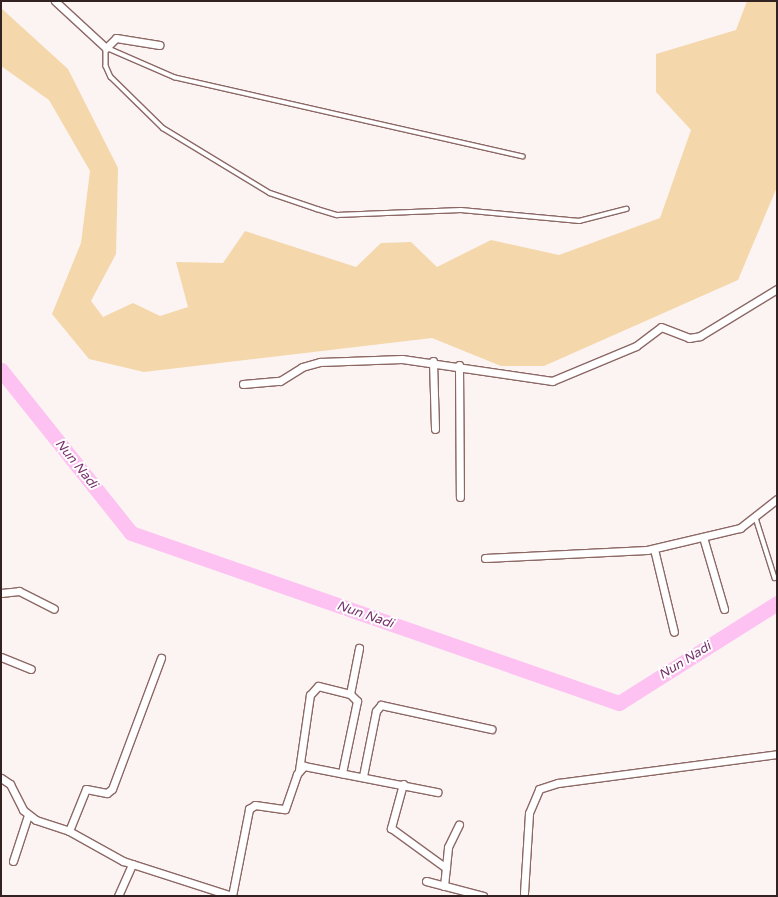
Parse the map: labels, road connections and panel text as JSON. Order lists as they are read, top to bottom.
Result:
{
  "water": ["Nun Nadi"]
}
